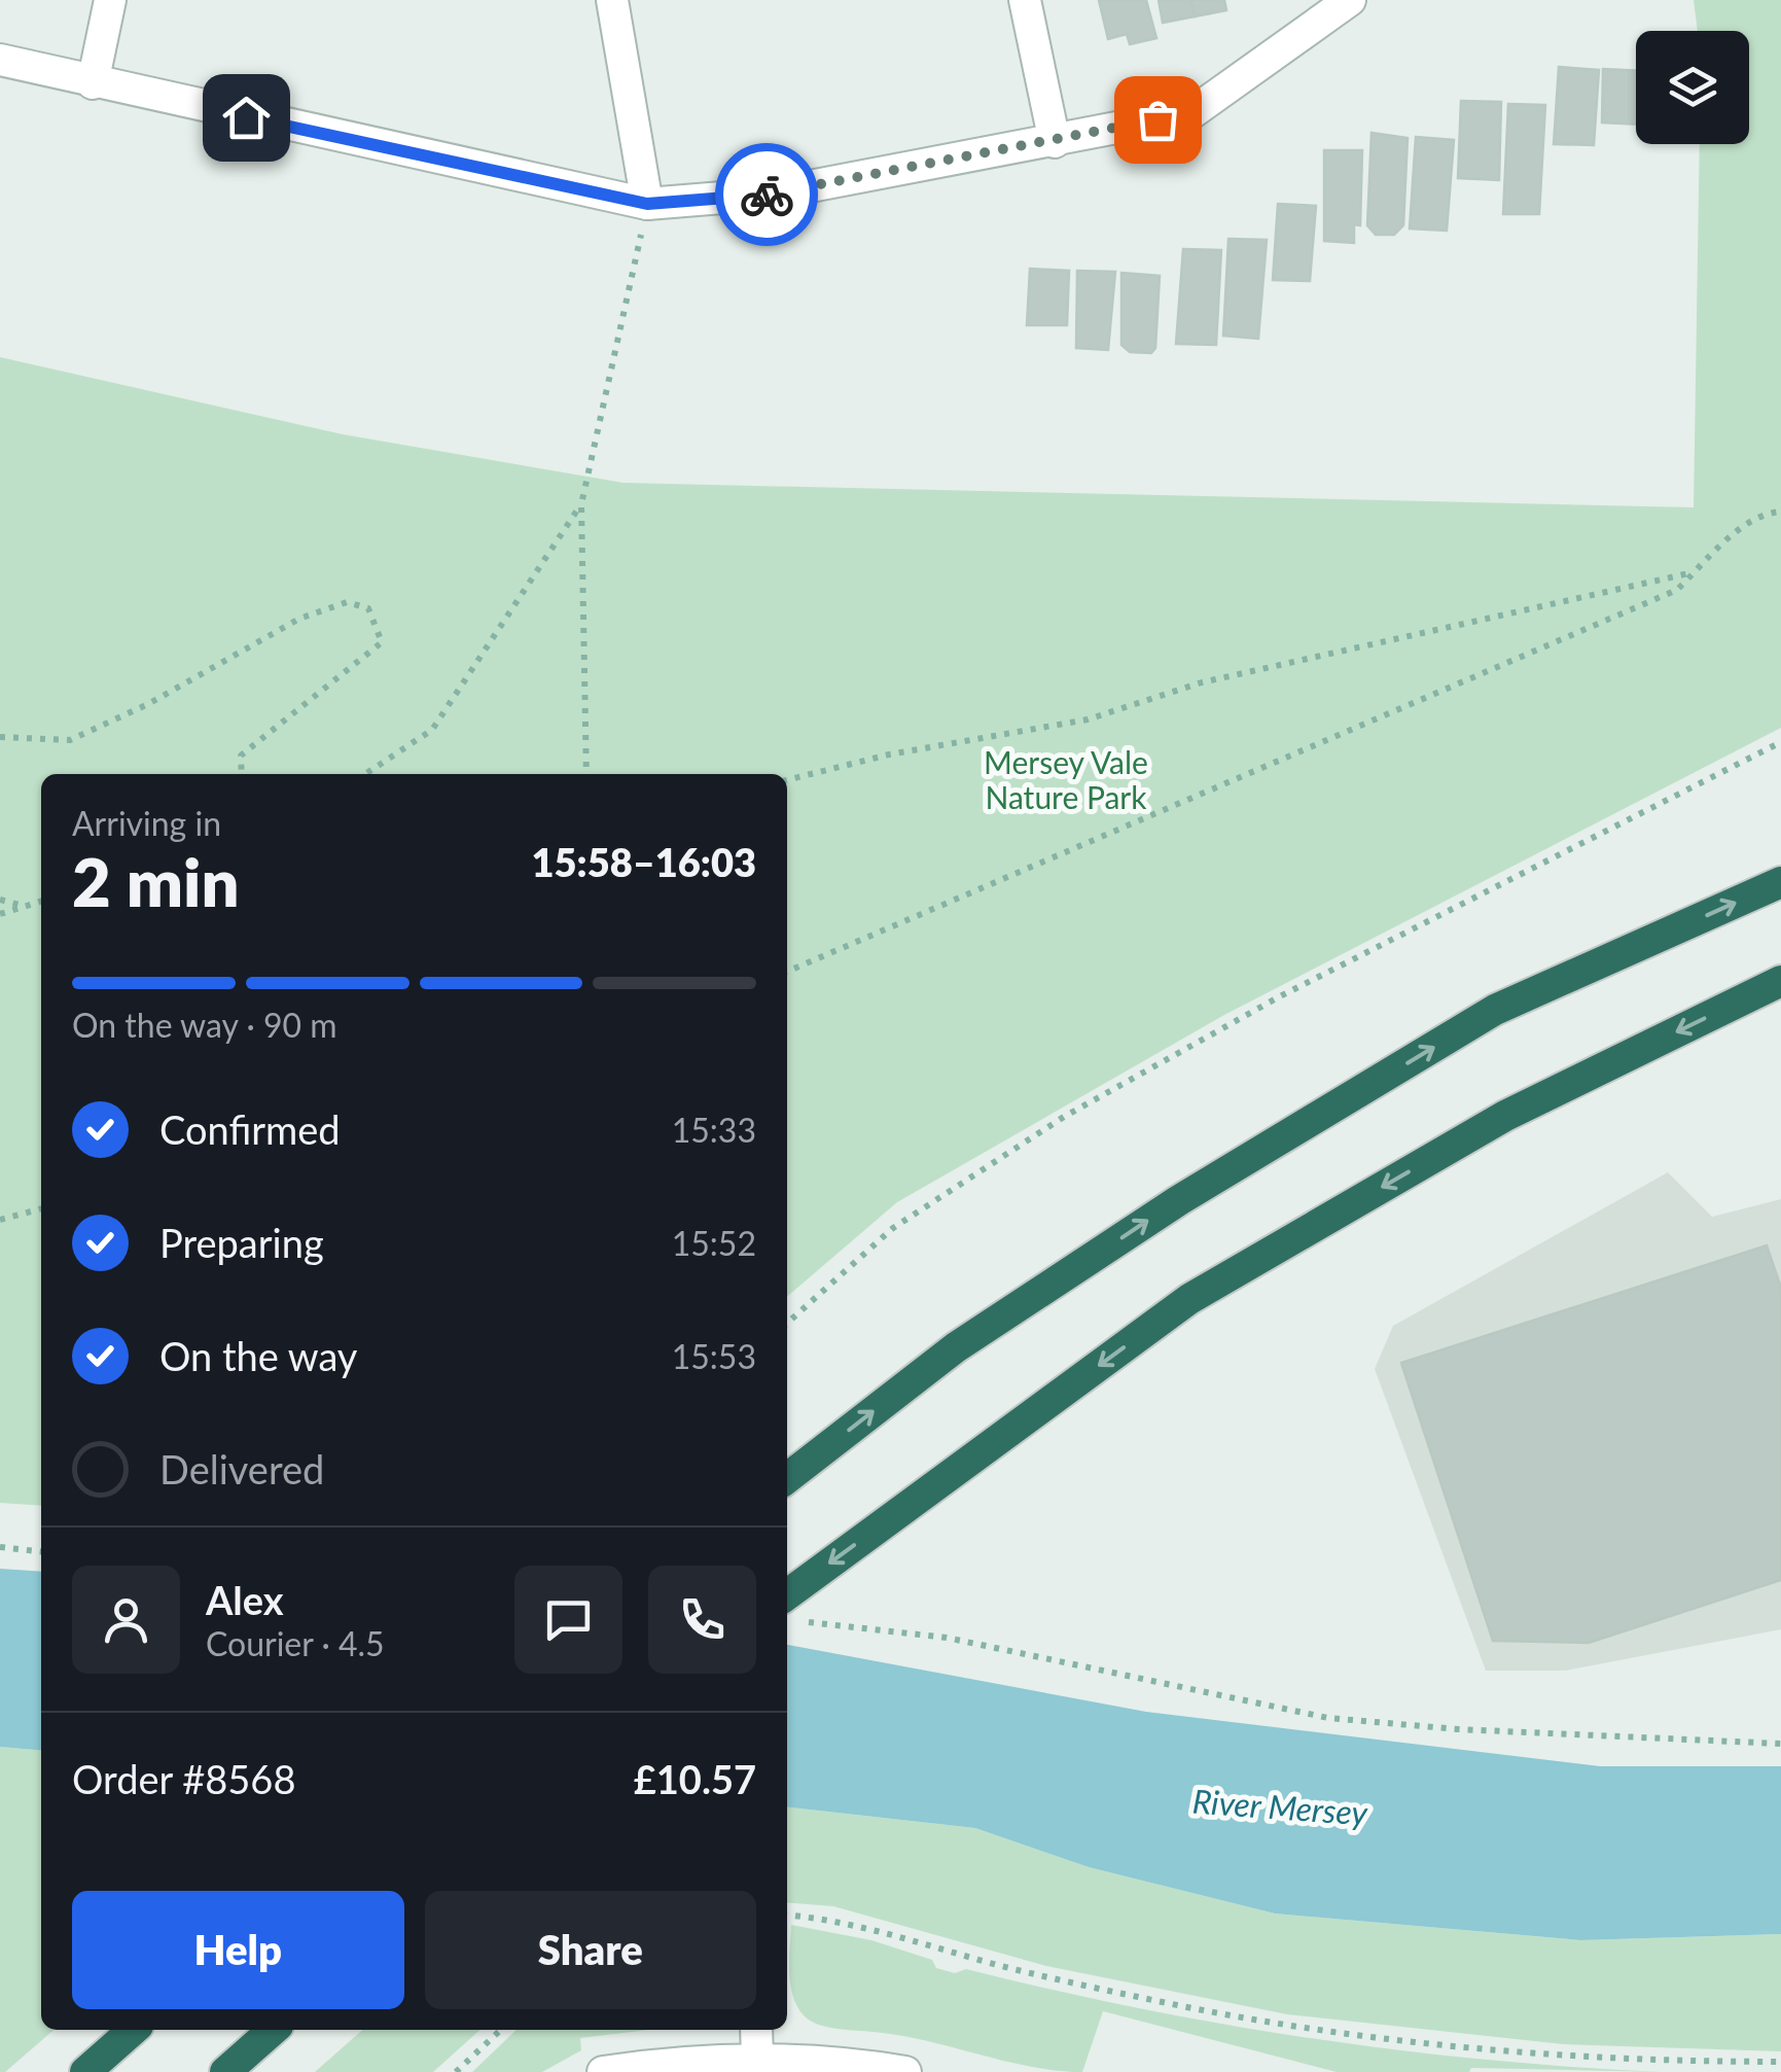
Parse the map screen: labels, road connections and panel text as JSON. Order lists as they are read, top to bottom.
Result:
{
  "water": ["River Mersey"],
  "parks": ["Mersey Vale Nature Park"],
  "page": {
    "heading": ["2 min", "Arriving in", "15:58–16:03"],
    "panel": [
      "Alex",
      "Courier · 4.5",
      "Order #8568",
      "£10.57"
    ],
    "bar": "On the way · 90 m",
    "list": [
      ["Confirmed", "15:33"],
      ["Preparing", "15:52"],
      ["On the way", "15:53"],
      "Delivered"
    ],
    "buttons": ["Help", "Share"]
  }
}
